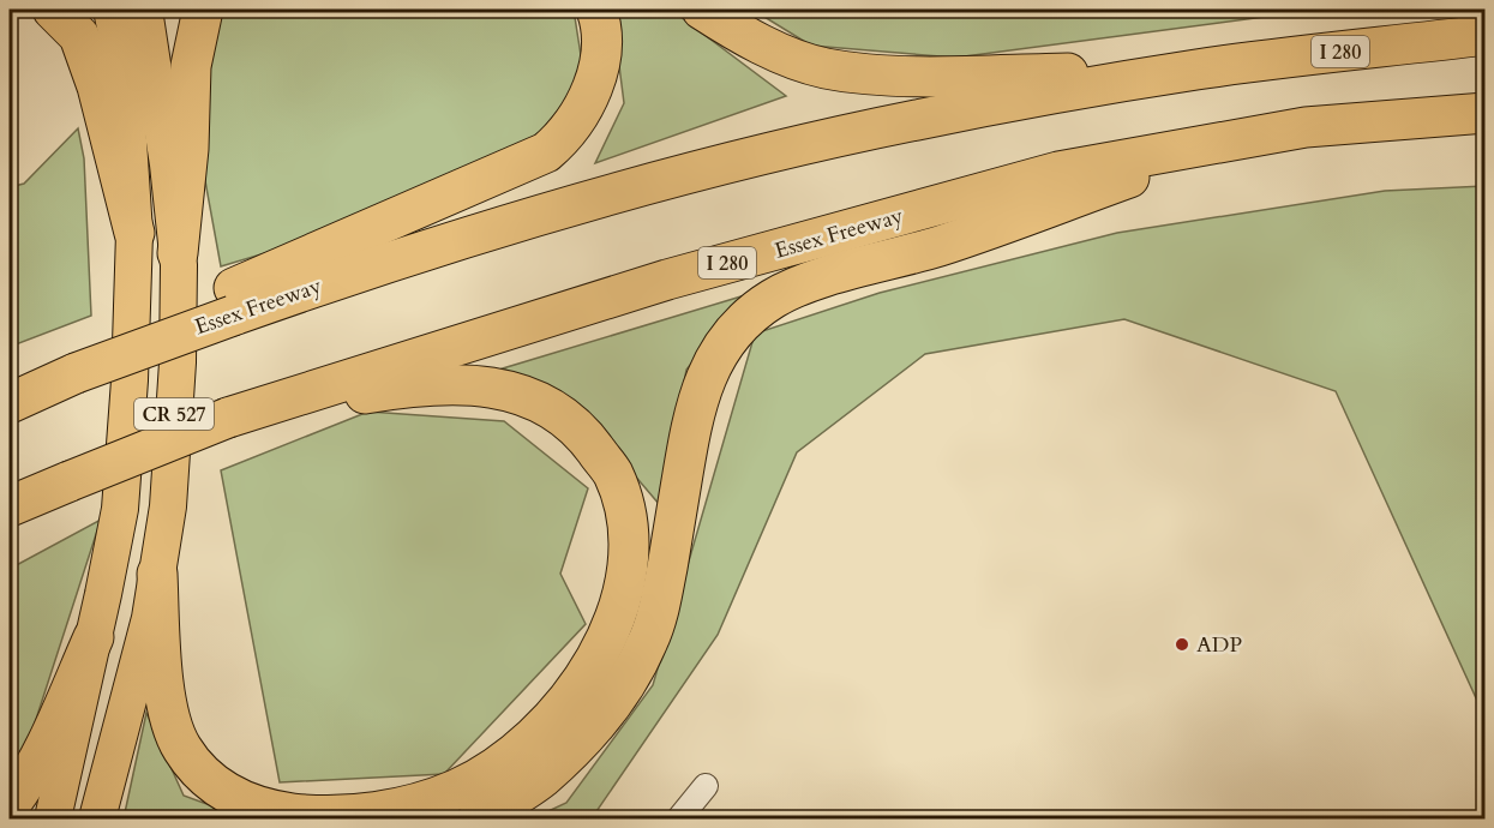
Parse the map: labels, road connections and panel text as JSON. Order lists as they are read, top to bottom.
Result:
{
  "streets": {
    "highway": ["I 280", "Essex Freeway"],
    "main road": ["CR 527"]
  },
  "places": ["ADP"]
}
